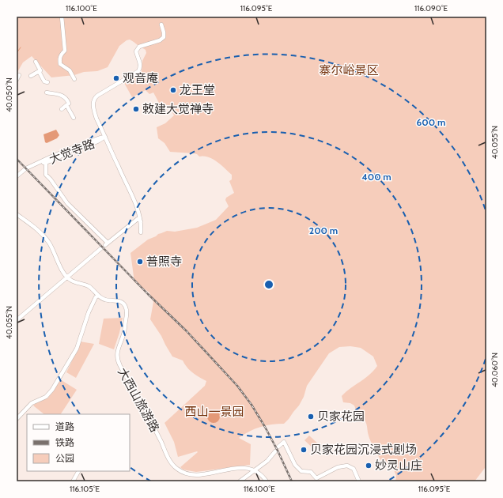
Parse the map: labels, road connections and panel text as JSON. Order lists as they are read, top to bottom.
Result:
{
  "streets": {
    "street": ["大觉寺路", "大西山旅游路"]
  },
  "parks": ["寨尔峪景区", "西山一景园"],
  "places": [
    "观音庵",
    "龙王堂",
    "敕建大觉禅寺",
    "普照寺",
    "贝家花园",
    "贝家花园沉浸式剧场",
    "妙灵山庄"
  ],
  "legend": ["道路", "铁路", "公园"],
  "coordinates": [
    "116.100°E",
    "116.095°E",
    "116.090°E",
    "40.050°N",
    "40.055°N",
    "40.060°N",
    "116.105°E"
  ],
  "rings": ["600 m", "400 m", "200 m"]
}
